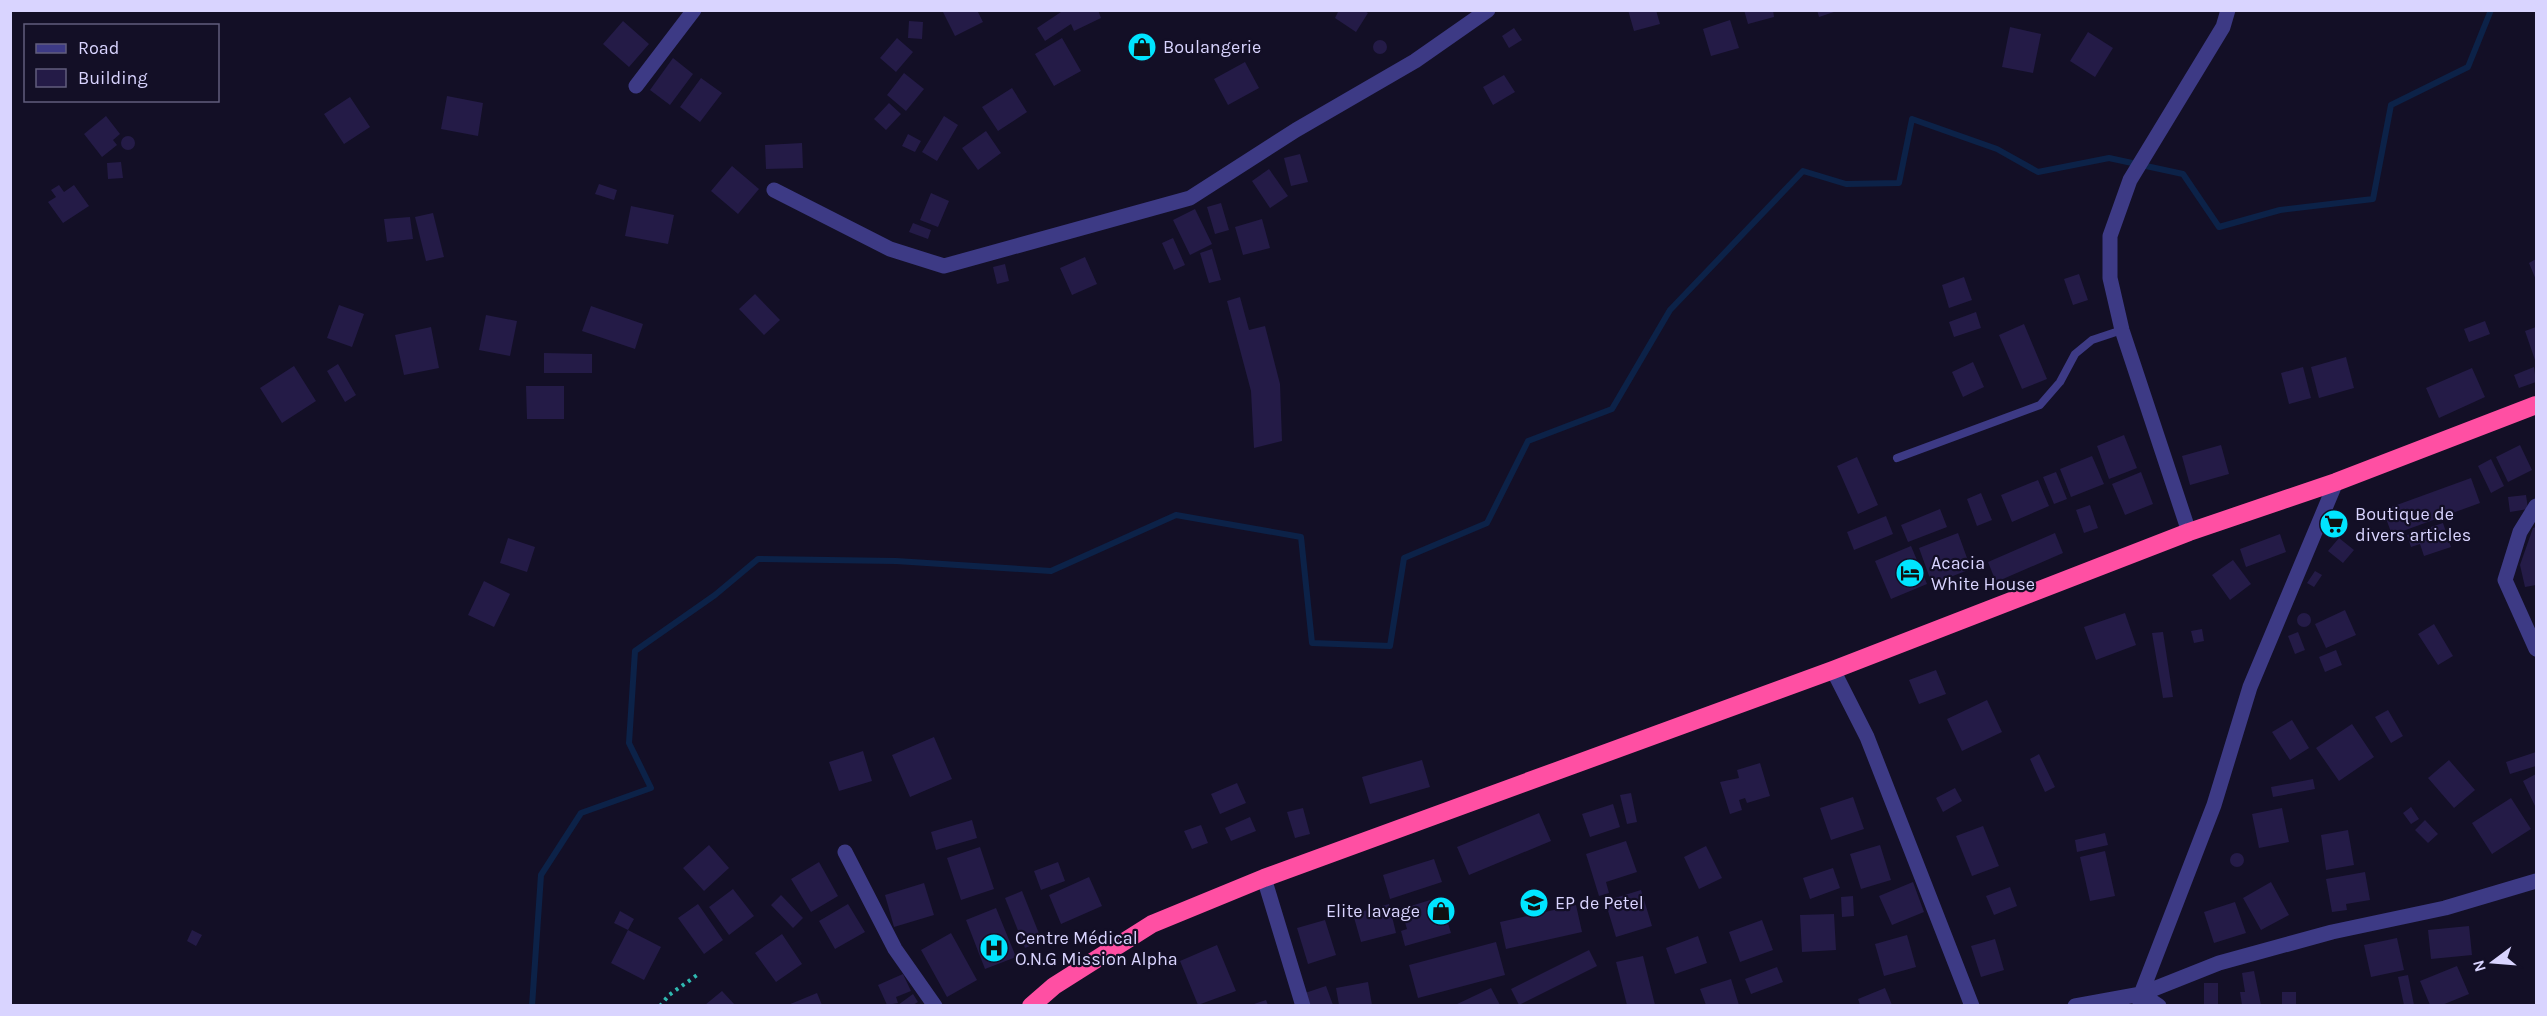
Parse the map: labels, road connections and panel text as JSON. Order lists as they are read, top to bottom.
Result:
{
  "places": {
    "shop": ["Boulangerie", "Elite lavage"],
    "supermarket": ["Boutique de divers articles"],
    "hotel": ["Acacia White House"],
    "school or university": ["EP de Petel"],
    "hospital": ["Centre Médical O.N.G Mission Alpha"]
  },
  "legend": ["Road", "Building"],
  "north": "left"
}
